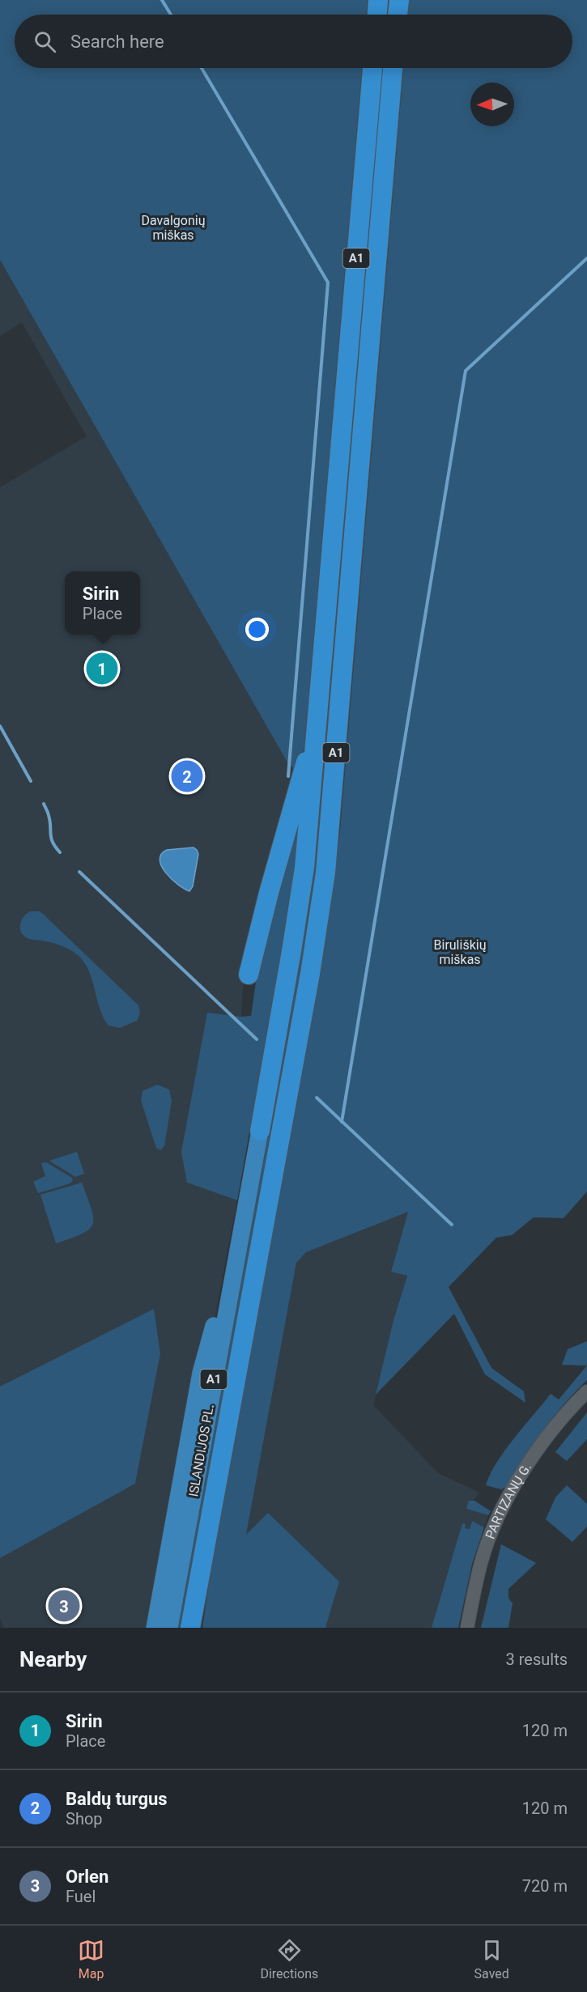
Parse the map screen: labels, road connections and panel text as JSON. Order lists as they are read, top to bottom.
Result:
{
  "streets": {
    "highway": ["A1", "ISLANDIJOS PL."],
    "street": ["PARTIZANŲ G."]
  },
  "crossings": [
    ["A1", "ISLANDIJOS PL."]
  ],
  "parks": ["Davalgonių miškas", "Biruliškių miškas"],
  "north": "left",
  "page": {
    "search": "Search here",
    "popup": ["Sirin", "Place"],
    "pins": ["1", "2", "3"],
    "heading": ["Nearby", "3 results"],
    "list": [
      {
        "mark": "1",
        "name": "Sirin",
        "note": "Place",
        "value": "120 m"
      },
      {
        "mark": "2",
        "name": "Baldų turgus",
        "note": "Shop",
        "value": "120 m"
      },
      {
        "mark": "3",
        "name": "Orlen",
        "note": "Fuel",
        "value": "720 m"
      }
    ],
    "nav": ["Map", "Directions", "Saved"]
  }
}
